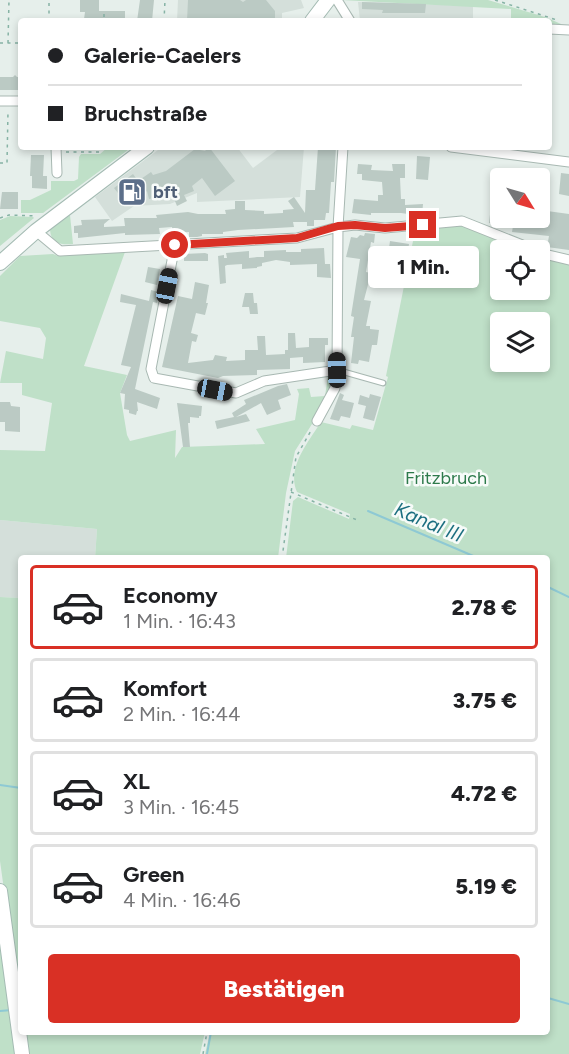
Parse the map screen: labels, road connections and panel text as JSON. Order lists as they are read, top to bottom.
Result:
{
  "water": ["Kanal III"],
  "parks": ["Fritzbruch"],
  "places": {
    "fuel station": ["bft"]
  },
  "north": "bottom right",
  "page": {
    "banner": ["Galerie-Caelers", "Bruchstraße"],
    "bubble": "1 Min.",
    "list": [
      {
        "name": "Economy",
        "note": "1 Min. · 16:43",
        "value": "2.78 €"
      },
      {
        "name": "Komfort",
        "note": "2 Min. · 16:44",
        "value": "3.75 €"
      },
      {
        "name": "XL",
        "note": "3 Min. · 16:45",
        "value": "4.72 €"
      },
      {
        "name": "Green",
        "note": "4 Min. · 16:46",
        "value": "5.19 €"
      }
    ],
    "buttons": "Bestätigen"
  }
}
